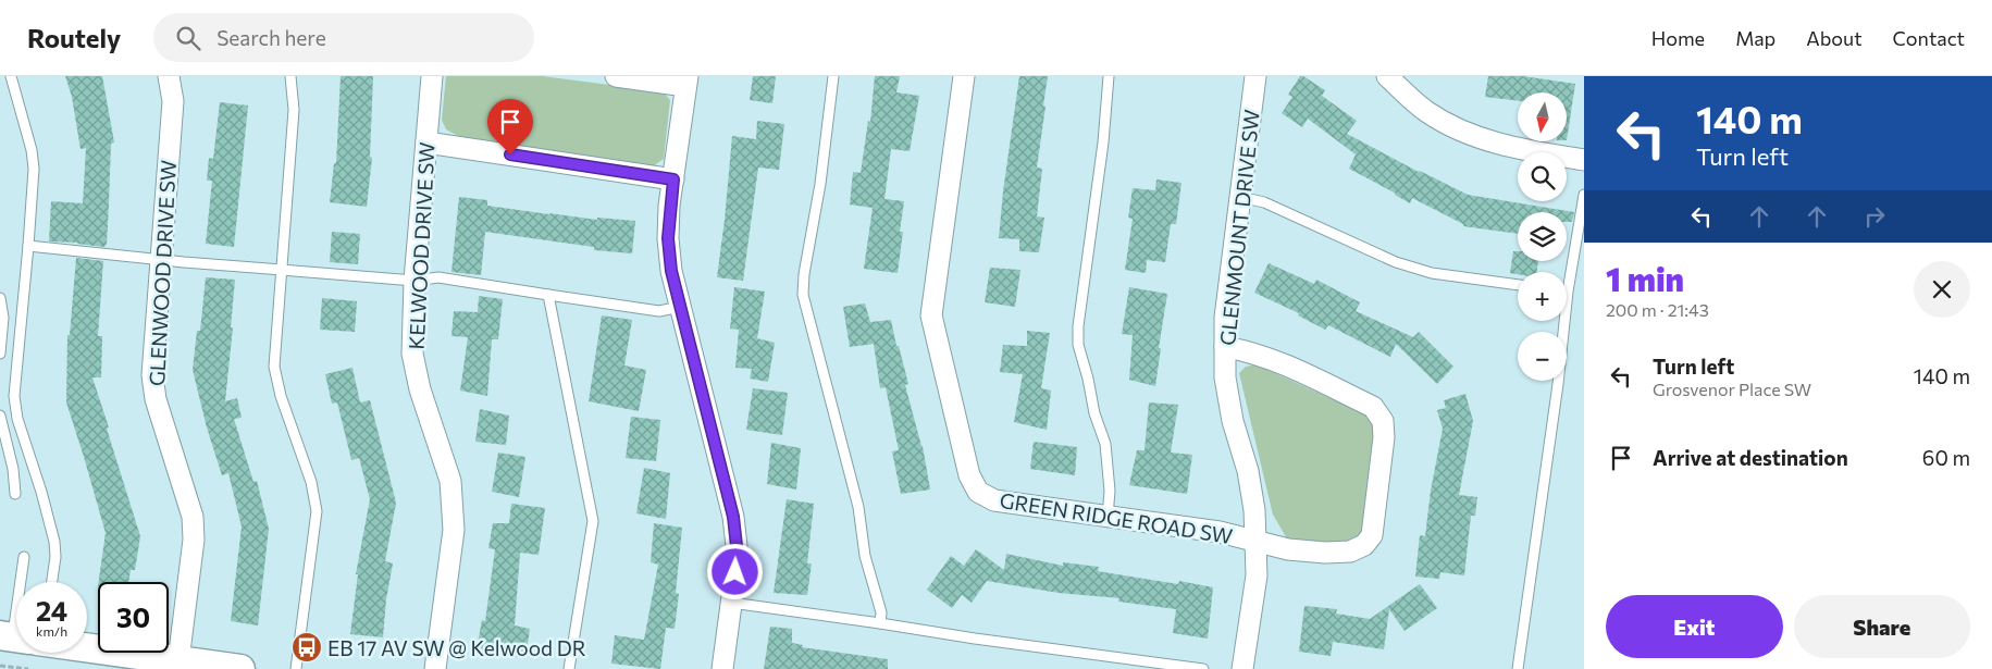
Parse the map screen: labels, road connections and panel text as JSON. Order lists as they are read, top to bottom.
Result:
{
  "streets": {
    "street": [
      "GLENMOUNT DRIVE SW",
      "KELWOOD DRIVE SW",
      "GLENWOOD DRIVE SW",
      "GREEN RIDGE ROAD SW"
    ]
  },
  "crossings": [
    ["GLENMOUNT DRIVE SW", "GREEN RIDGE ROAD SW"]
  ],
  "places": {
    "bus stop": ["EB 17 AV SW @ Kelwood DR"]
  },
  "north": "bottom",
  "page": {
    "header": "Routely",
    "search": "Search here",
    "nav": [
      "Home",
      "Map",
      "About",
      "Contact"
    ],
    "turn": ["140 m", "Turn left"],
    "map_buttons": ["+", "−"],
    "heading": ["1 min", "200 m · 21:43"],
    "list": [
      {
        "name": "Turn left",
        "note": "Grosvenor Place SW",
        "value": "140 m"
      },
      {
        "name": "Arrive at destination",
        "value": "60 m"
      }
    ],
    "speed": "24 km/h",
    "limit": "30",
    "buttons": ["Exit", "Share"]
  }
}
